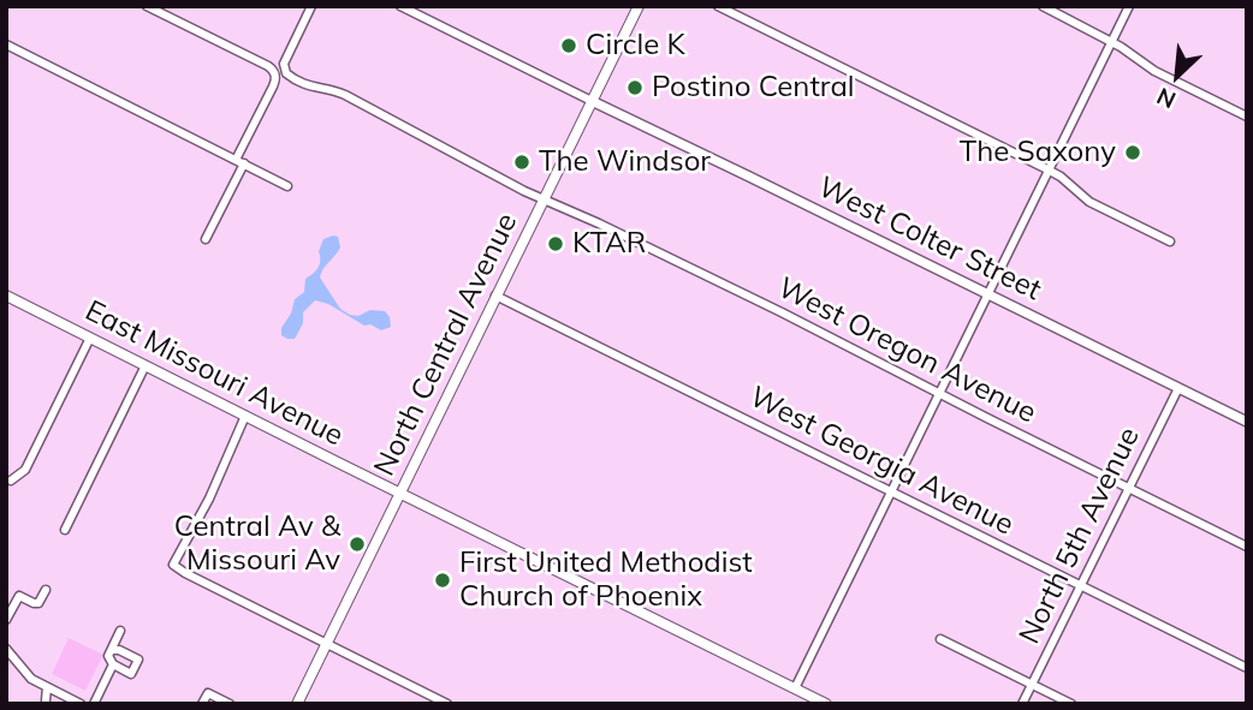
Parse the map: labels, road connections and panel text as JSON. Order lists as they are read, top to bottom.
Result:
{
  "streets": {
    "main road": ["North Central Avenue", "East Missouri Avenue"],
    "street": [
      "West Colter Street",
      "West Oregon Avenue",
      "West Georgia Avenue",
      "North 5th Avenue"
    ]
  },
  "crossings": [
    ["West Colter Street", "North Central Avenue"],
    ["West Colter Street", "North 5th Avenue"],
    ["North Central Avenue", "West Oregon Avenue"],
    ["North Central Avenue", "East Missouri Avenue"],
    ["North Central Avenue", "West Georgia Avenue"],
    ["West Oregon Avenue", "North 5th Avenue"],
    ["West Georgia Avenue", "North 5th Avenue"]
  ],
  "places": [
    "Circle K",
    "Postino Central",
    "The Saxony",
    "The Windsor",
    "KTAR",
    "Central Av & Missouri Av",
    "First United Methodist Church of Phoenix"
  ],
  "north": "bottom left"
}
